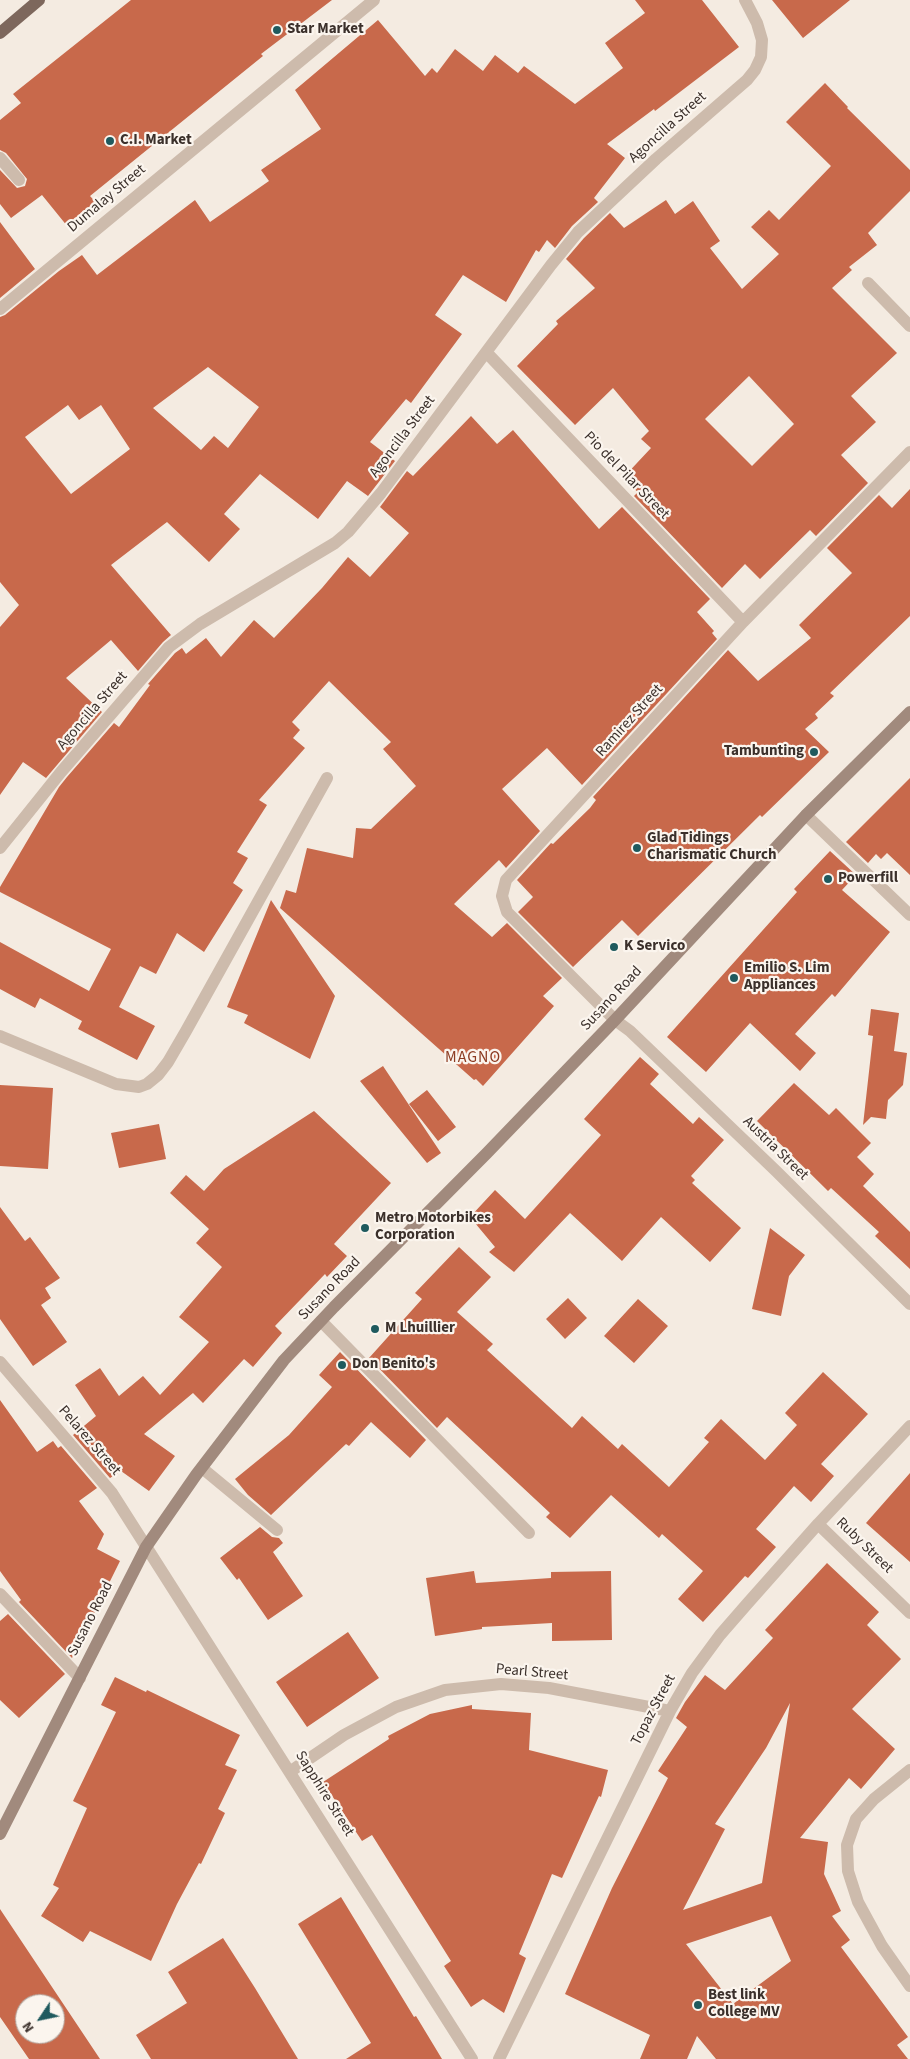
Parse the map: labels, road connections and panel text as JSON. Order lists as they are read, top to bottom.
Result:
{
  "streets": {
    "main road": ["Susano Road"],
    "street": [
      "Agoncilla Street",
      "Dumalay Street",
      "Pio del Pilar Street",
      "Ramirez Street",
      "Austria Street",
      "Pelarez Street",
      "Ruby Street",
      "Pearl Street",
      "Topaz Street",
      "Sapphire Street"
    ]
  },
  "crossings": [
    ["Agoncilla Street", "Pio del Pilar Street"],
    ["Pio del Pilar Street", "Ramirez Street"],
    ["Ramirez Street", "Susano Road"],
    ["Ramirez Street", "Austria Street"],
    ["Susano Road", "Austria Street"],
    ["Susano Road", "Pelarez Street"],
    ["Susano Road", "Sapphire Street"],
    ["Pelarez Street", "Sapphire Street"],
    ["Ruby Street", "Topaz Street"],
    ["Pearl Street", "Topaz Street"],
    ["Pearl Street", "Sapphire Street"]
  ],
  "districts": ["MAGNO"],
  "places": [
    "Star Market",
    "C.I. Market",
    "Tambunting",
    "Glad Tidings Charismatic Church",
    "Powerfill",
    "K Servico",
    "Emilio S. Lim Appliances",
    "Metro Motorbikes Corporation",
    "M Lhuillier",
    "Don Benito's",
    "Best link College MV"
  ],
  "north": "bottom left"
}
